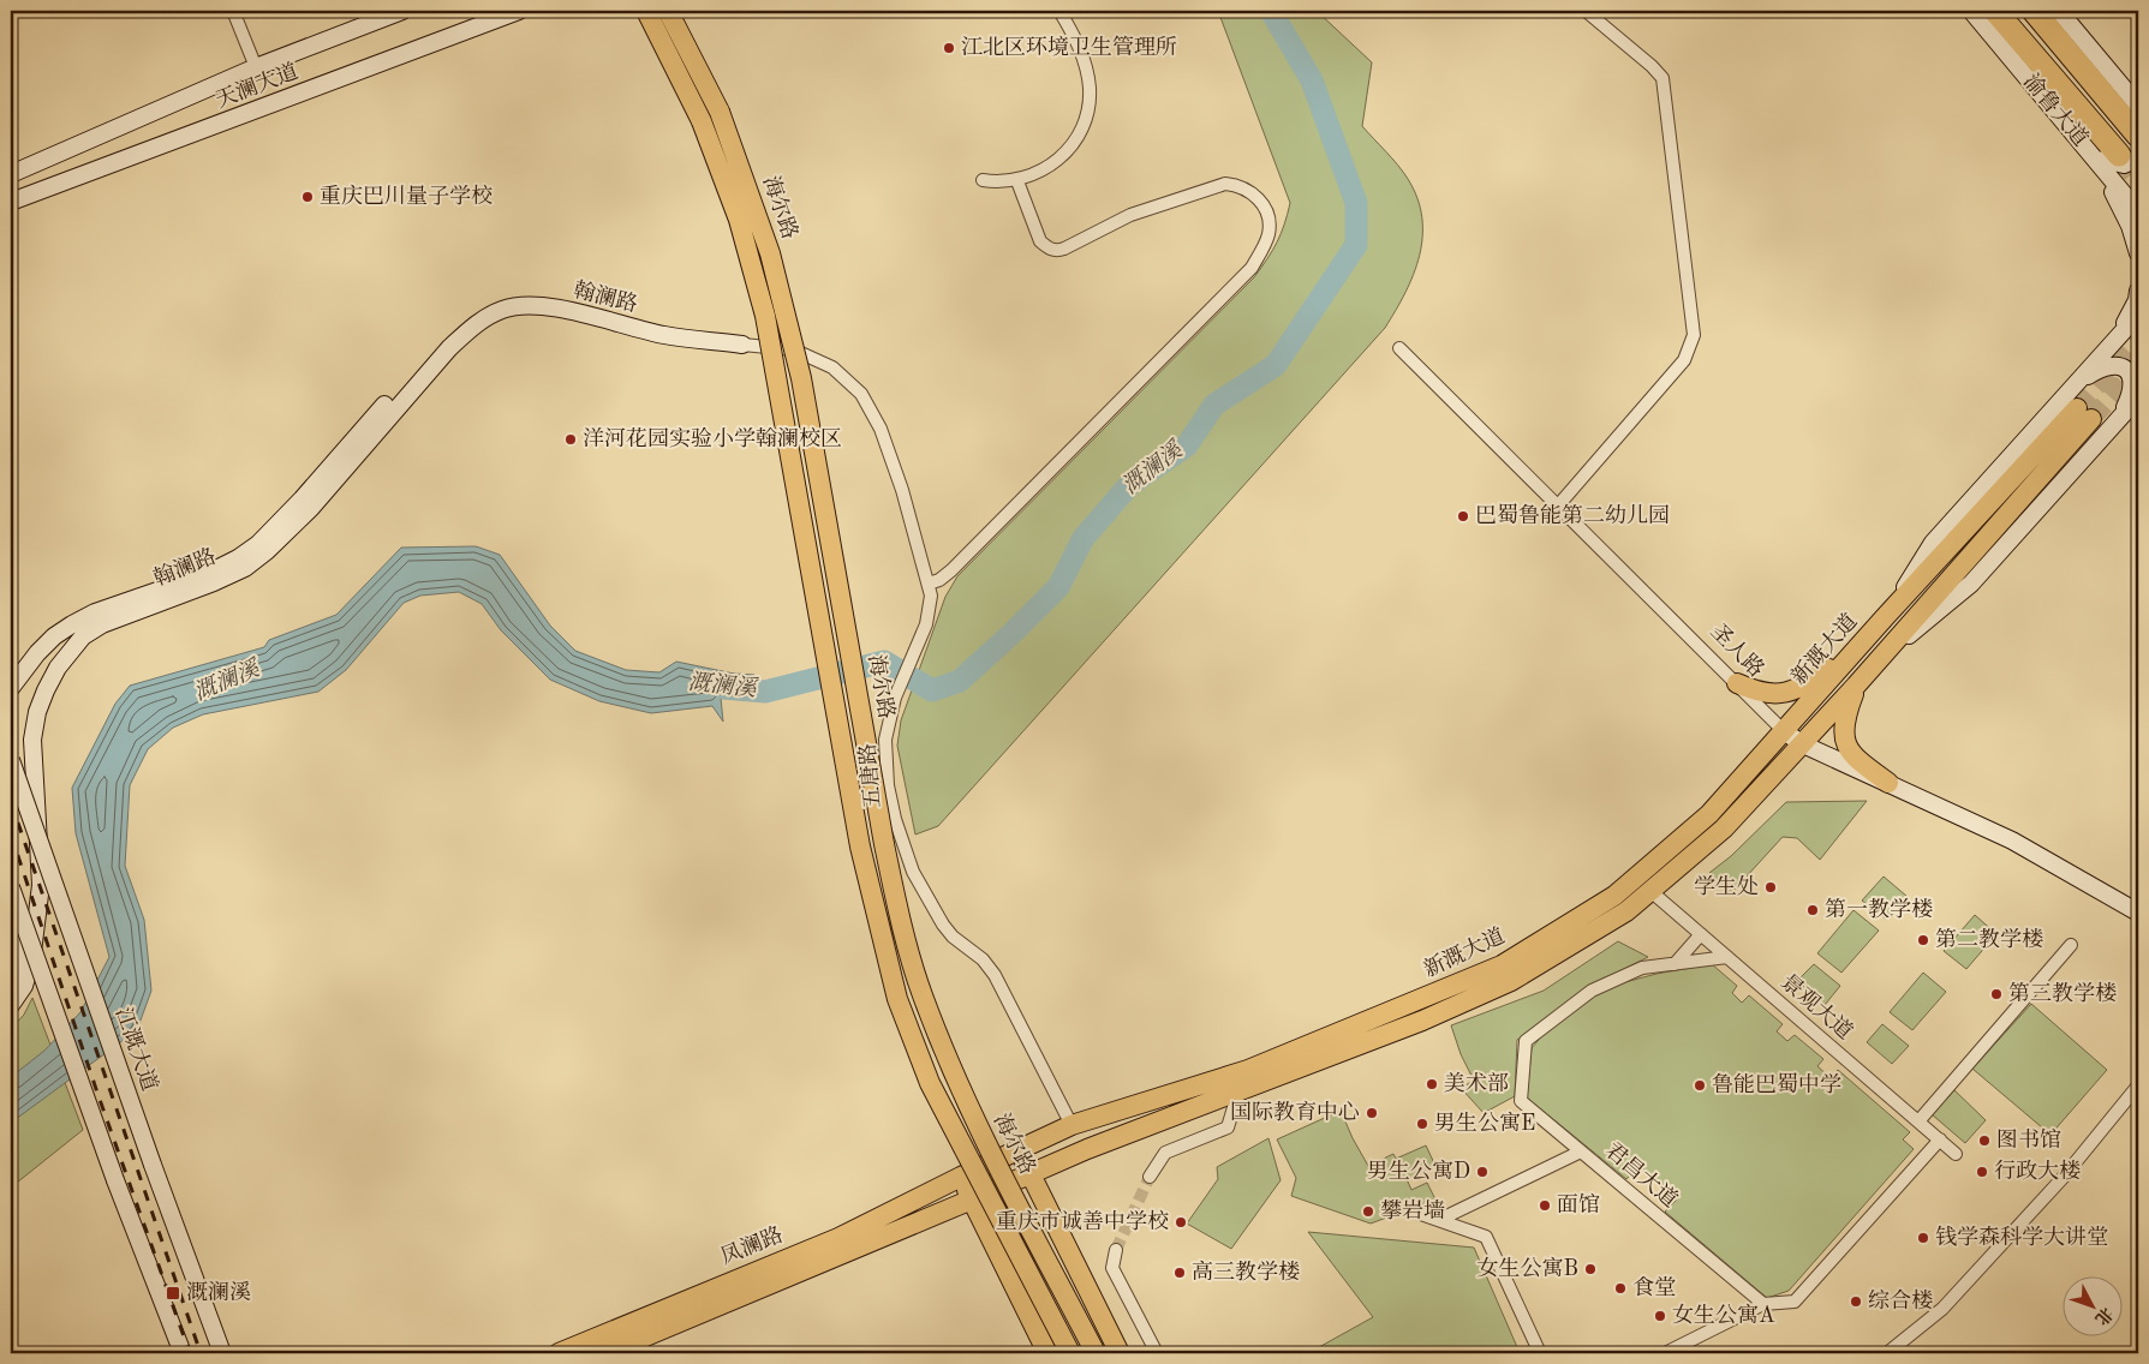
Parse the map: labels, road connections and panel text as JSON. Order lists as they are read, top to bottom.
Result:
{
  "streets": {
    "highway": ["渝鲁大道"],
    "main road": ["海尔路", "新溉大道", "凤澜路"],
    "street": [
      "天澜大道",
      "翰澜路",
      "圣人路",
      "五唐路",
      "景观大道",
      "江溉大道",
      "君昌大道"
    ]
  },
  "crossings": [
    ["翰澜路", "五唐路"],
    ["新溉大道", "圣人路"],
    ["新溉大道", "五唐路"],
    ["新溉大道", "景观大道"],
    ["新溉大道", "凤澜路"],
    ["景观大道", "君昌大道"]
  ],
  "water": ["溉澜溪"],
  "places": {
    "other": [
      "江北区环境卫生管理所",
      "重庆巴川量子学校",
      "洋河花园实验小学翰澜校区",
      "巴蜀鲁能第二幼儿园",
      "学生处",
      "第一教学楼",
      "第二教学楼",
      "第三教学楼",
      "美术部",
      "鲁能巴蜀中学",
      "国际教育中心",
      "男生公寓E",
      "图书馆",
      "男生公寓D",
      "行政大楼",
      "面馆",
      "攀岩墙",
      "重庆市诚善中学校",
      "钱学森科学大讲堂",
      "女生公寓B",
      "高三教学楼",
      "食堂",
      "综合楼",
      "女生公寓A"
    ],
    "transit": ["溉澜溪"]
  },
  "north": "bottom right"
}
